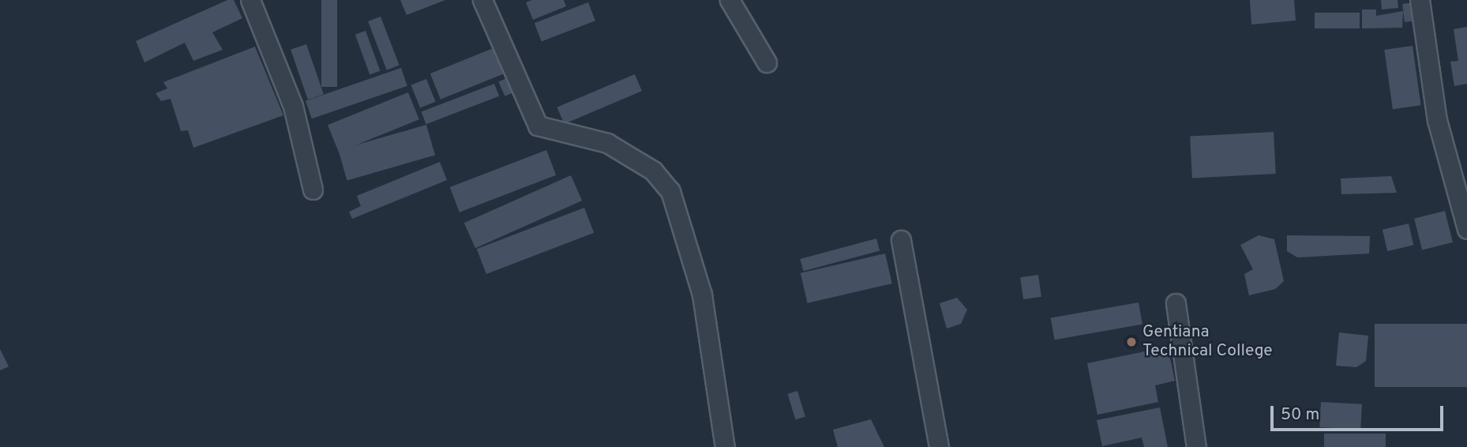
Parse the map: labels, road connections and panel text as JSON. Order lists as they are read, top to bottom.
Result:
{
  "places": ["Gentiana Technical College"],
  "scale_bar": "50 m"
}
